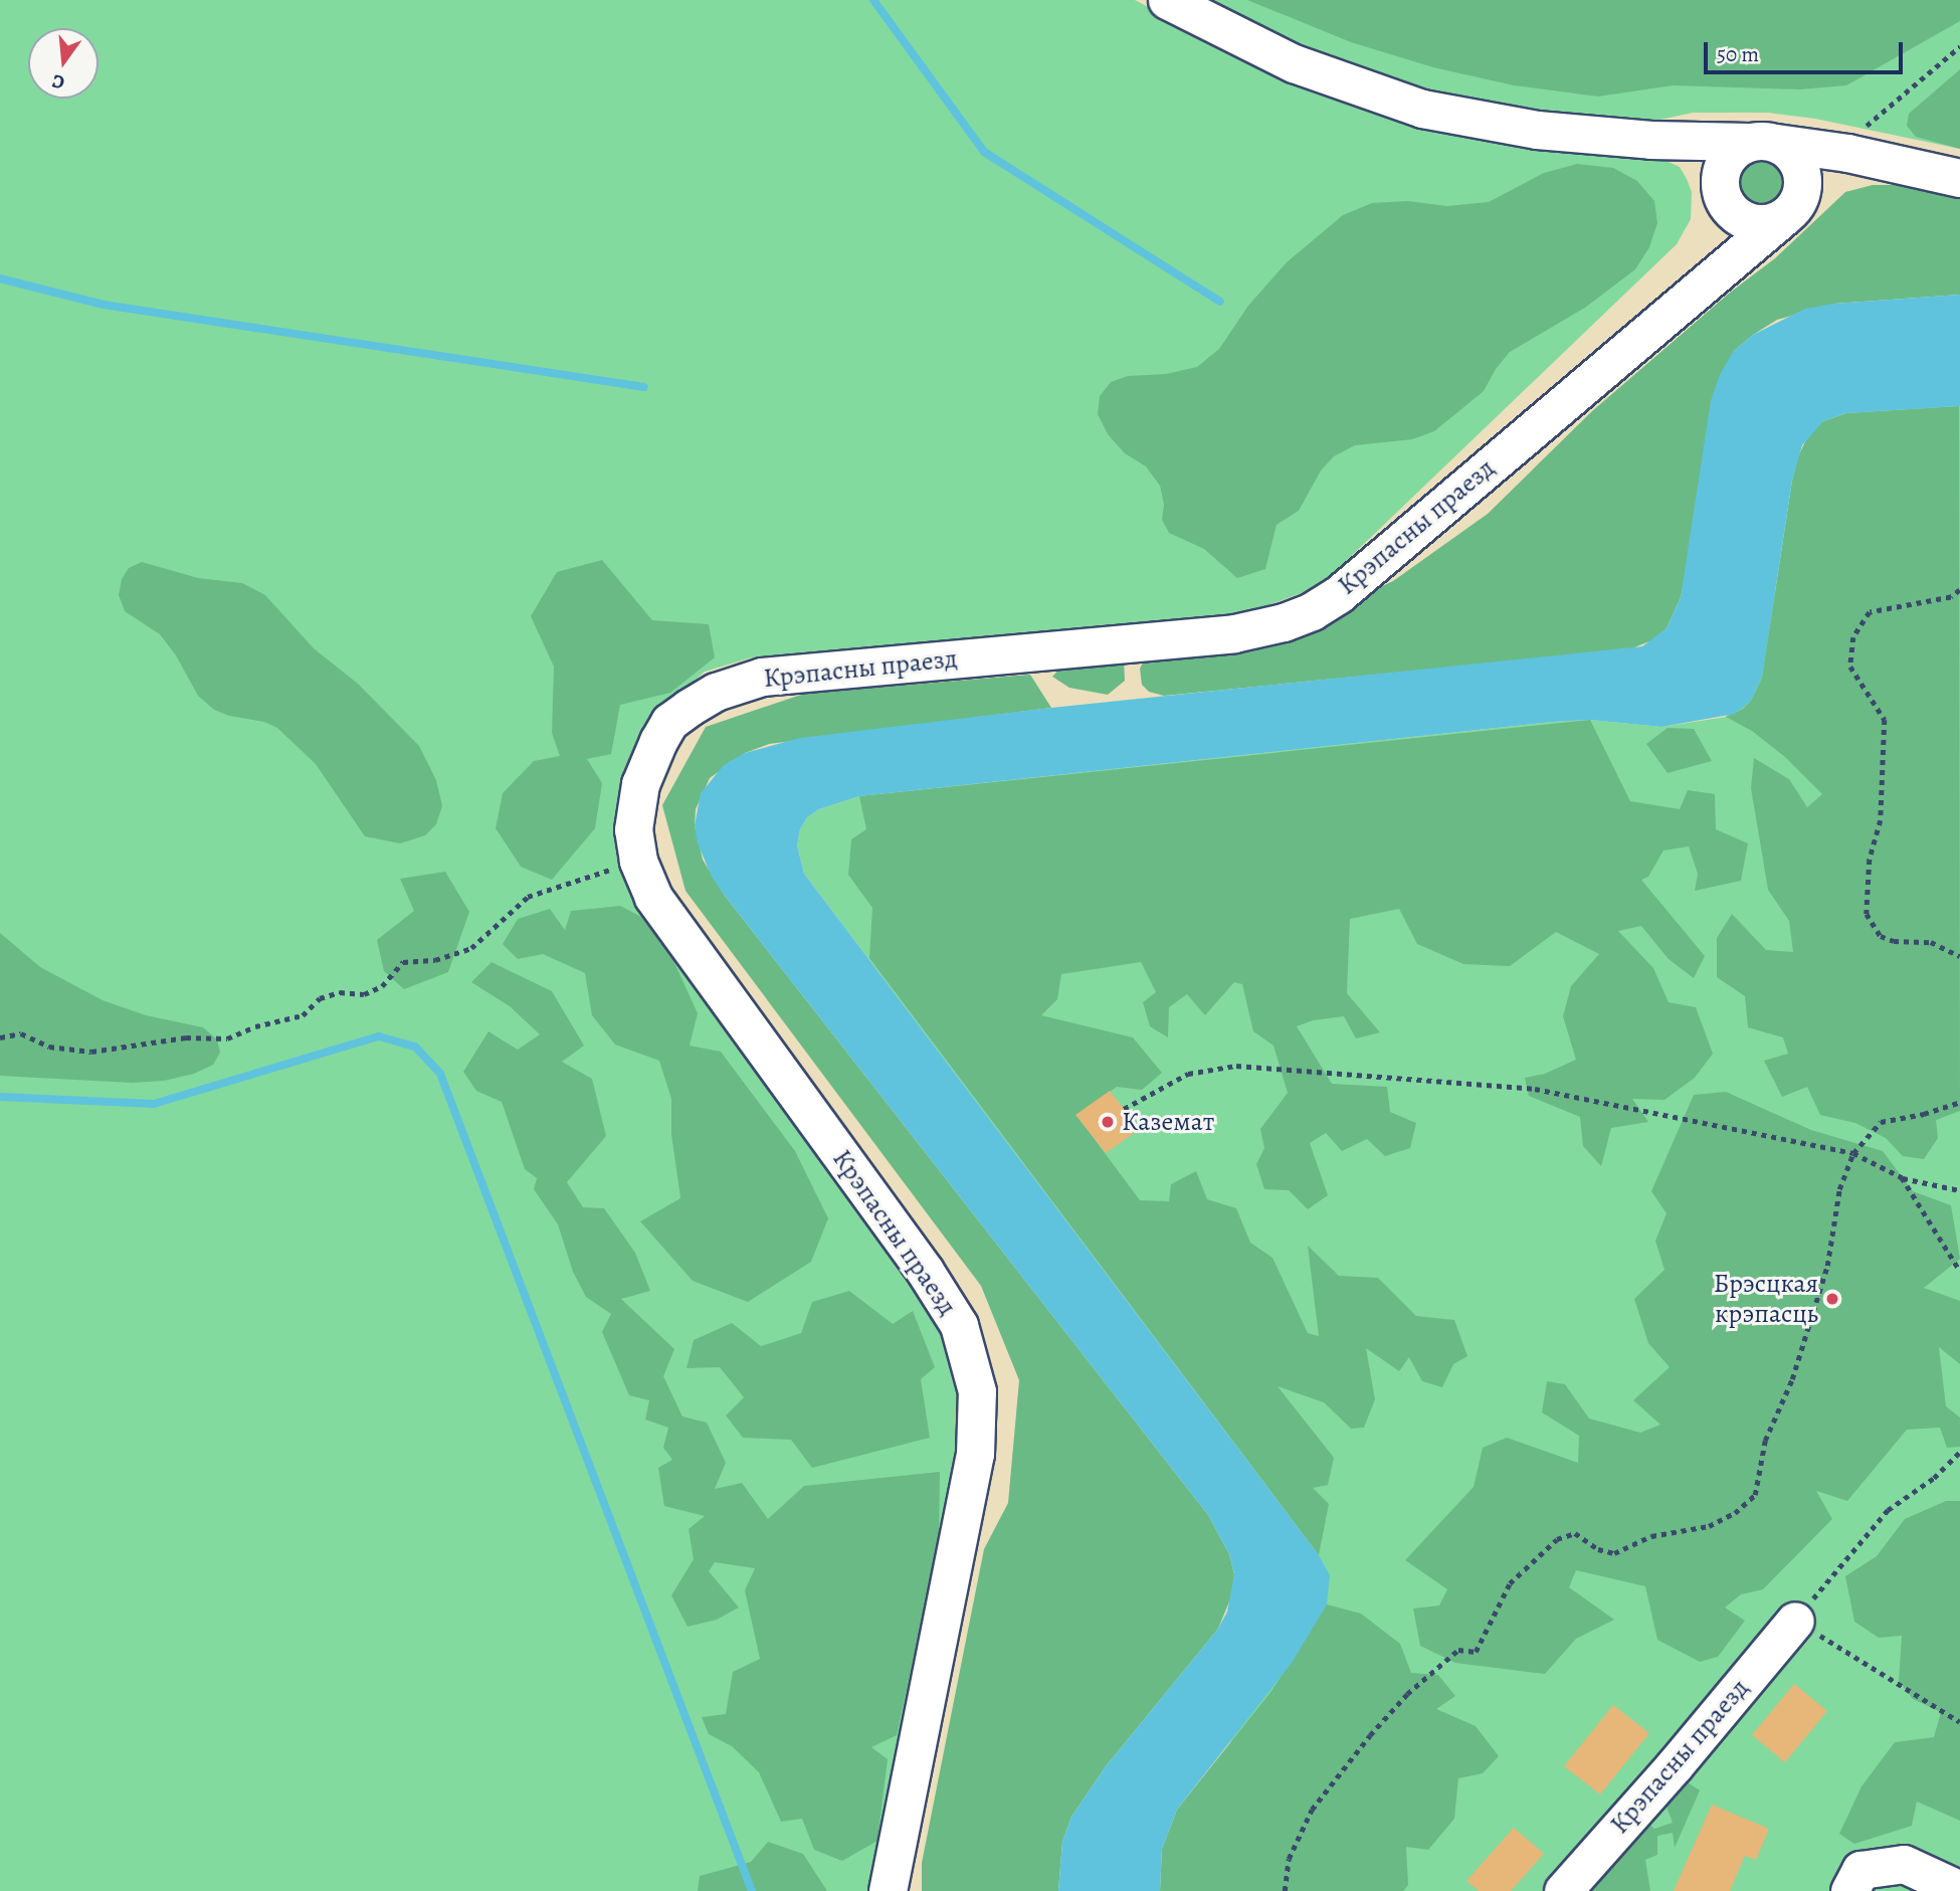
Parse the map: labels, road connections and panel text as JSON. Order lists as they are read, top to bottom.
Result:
{
  "streets": {
    "street": ["Крэпасны праезд"]
  },
  "places": ["Каземат", "Брэсцкая крэпасць"],
  "scale_bar": "50 m",
  "north": "bottom"
}
